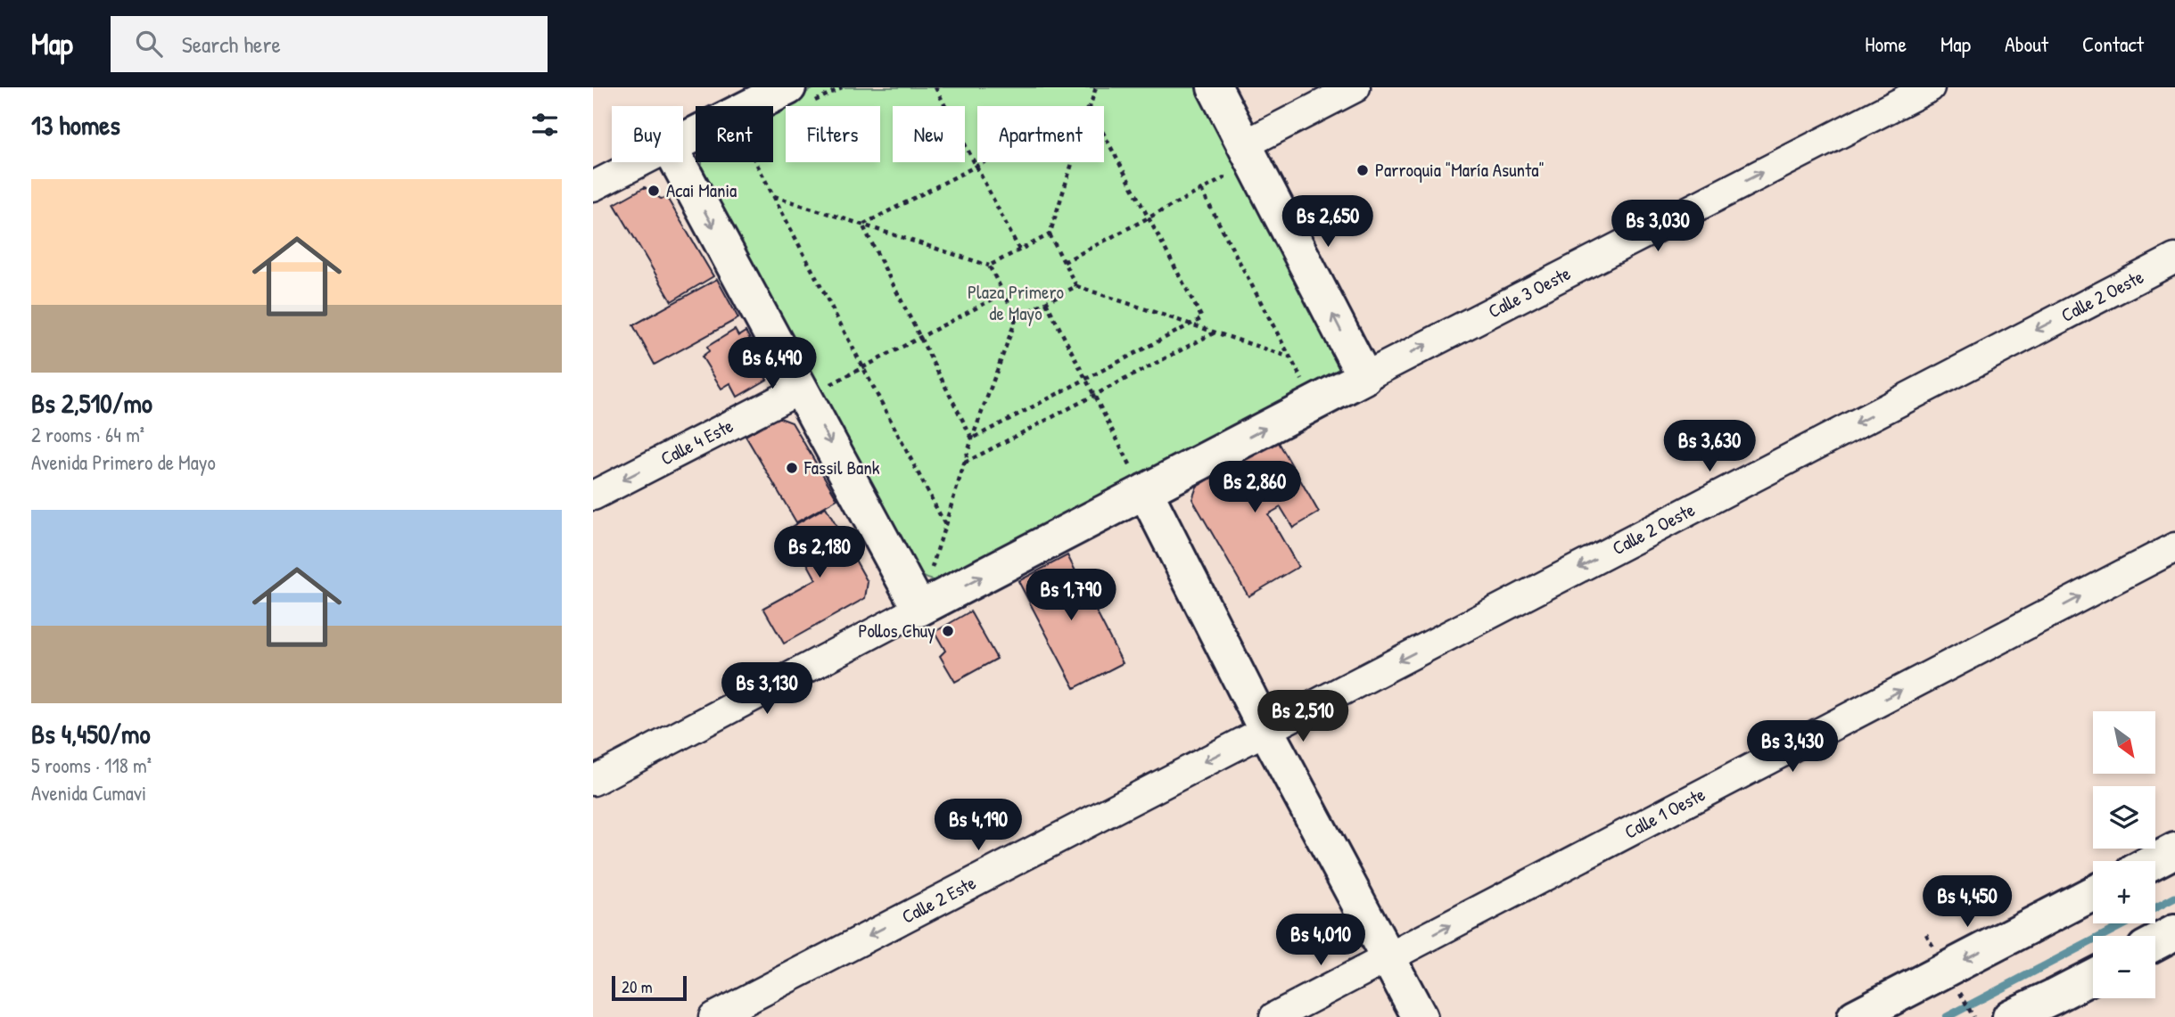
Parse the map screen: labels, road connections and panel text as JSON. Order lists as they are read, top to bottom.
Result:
{
  "streets": {
    "street": [
      "Calle 3 Oeste",
      "Calle 2 Oeste",
      "Calle 4 Este",
      "Calle 1 Oeste",
      "Calle 2 Este"
    ]
  },
  "crossings": [
    ["Calle 2 Oeste", "Calle 2 Este"]
  ],
  "one_way": [
    "Calle 3 Oeste",
    "Calle 2 Oeste",
    "Calle 1 Oeste",
    "Calle 2 Este"
  ],
  "parks": ["Plaza Primero de Mayo"],
  "places": [
    "Parroquia \"María Asunta\"",
    "Acai Mania",
    "Fassil Bank",
    "Pollos Chuy"
  ],
  "scale_bar": "20 m",
  "north": "bottom right",
  "page": {
    "header": "Map",
    "search": "Search here",
    "nav": [
      "Home",
      "Map",
      "About",
      "Contact"
    ],
    "heading": "13 homes",
    "chip": [
      "Buy",
      "Rent",
      "Filters",
      "New",
      "Apartment"
    ],
    "list": [
      {
        "name": "Bs 2,510/mo",
        "note": "2 rooms · 64 m² · Avenida Primero de Mayo"
      },
      {
        "name": "Bs 4,450/mo",
        "note": "5 rooms · 118 m² · Avenida Cumavi"
      }
    ],
    "price": [
      "Bs 2,650",
      "Bs 3,030",
      "Bs 6,490",
      "Bs 3,630",
      "Bs 2,860",
      "Bs 2,180",
      "Bs 1,790",
      "Bs 3,130",
      "Bs 2,510",
      "Bs 3,430",
      "Bs 4,190",
      "Bs 4,450",
      "Bs 4,010"
    ],
    "map_buttons": ["+", "−"],
    "scale": "20 m"
  }
}
